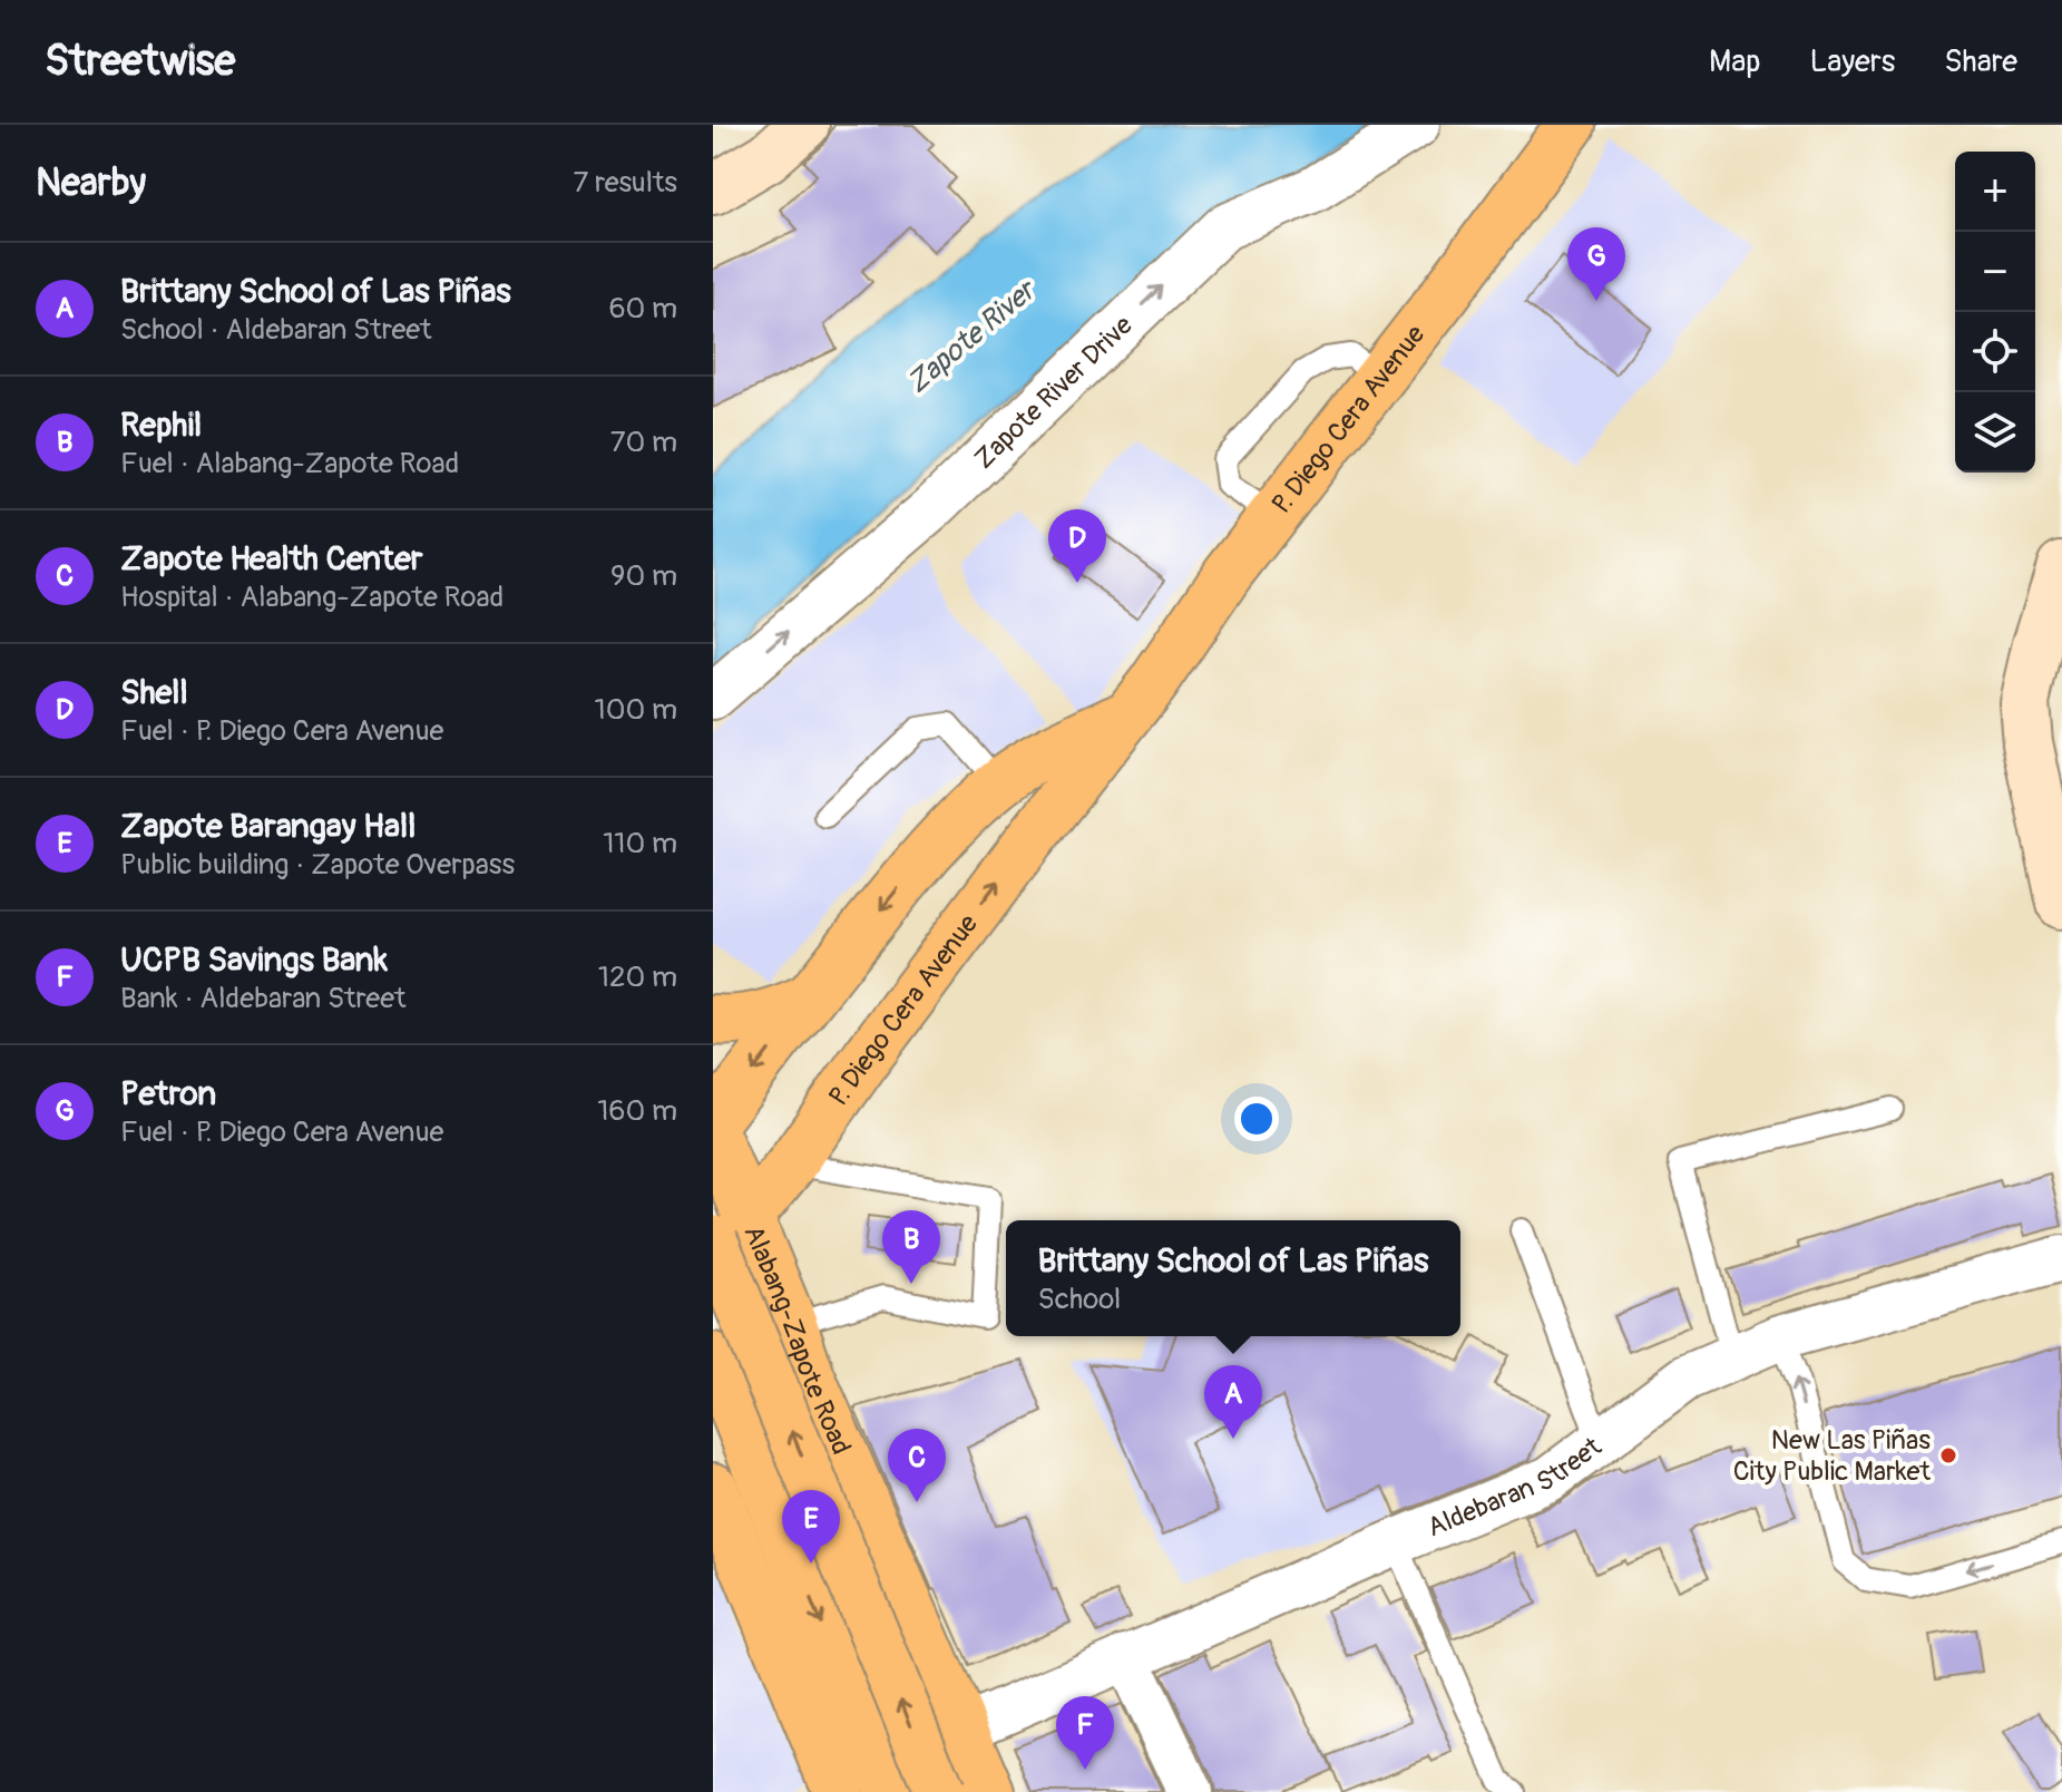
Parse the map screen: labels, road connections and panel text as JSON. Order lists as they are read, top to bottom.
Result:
{
  "streets": {
    "main road": ["P. Diego Cera Avenue", "Alabang-Zapote Road"],
    "street": ["Zapote River Drive", "Aldebaran Street"]
  },
  "crossings": [
    ["P. Diego Cera Avenue", "Alabang-Zapote Road"],
    ["Alabang-Zapote Road", "Aldebaran Street"]
  ],
  "one_way": ["Zapote River Drive"],
  "water": ["Zapote River"],
  "places": ["New Las Piñas City Public Market"],
  "page": {
    "header": "Streetwise",
    "nav": ["Map", "Layers", "Share"],
    "heading": ["Nearby", "7 results"],
    "map_buttons": ["+", "−"],
    "pins": [
      "G",
      "D",
      "B",
      "A",
      "C",
      "E",
      "F"
    ],
    "list": [
      {
        "mark": "A",
        "name": "Brittany School of Las Piñas",
        "note": "School · Aldebaran Street",
        "value": "60 m"
      },
      {
        "mark": "B",
        "name": "Rephil",
        "note": "Fuel · Alabang-Zapote Road",
        "value": "70 m"
      },
      {
        "mark": "C",
        "name": "Zapote Health Center",
        "note": "Hospital · Alabang-Zapote Road",
        "value": "90 m"
      },
      {
        "mark": "D",
        "name": "Shell",
        "note": "Fuel · P. Diego Cera Avenue",
        "value": "100 m"
      },
      {
        "mark": "E",
        "name": "Zapote Barangay Hall",
        "note": "Public building · Zapote Overpass",
        "value": "110 m"
      },
      {
        "mark": "F",
        "name": "UCPB Savings Bank",
        "note": "Bank · Aldebaran Street",
        "value": "120 m"
      },
      {
        "mark": "G",
        "name": "Petron",
        "note": "Fuel · P. Diego Cera Avenue",
        "value": "160 m"
      }
    ],
    "popup": ["Brittany School of Las Piñas", "School"]
  }
}
